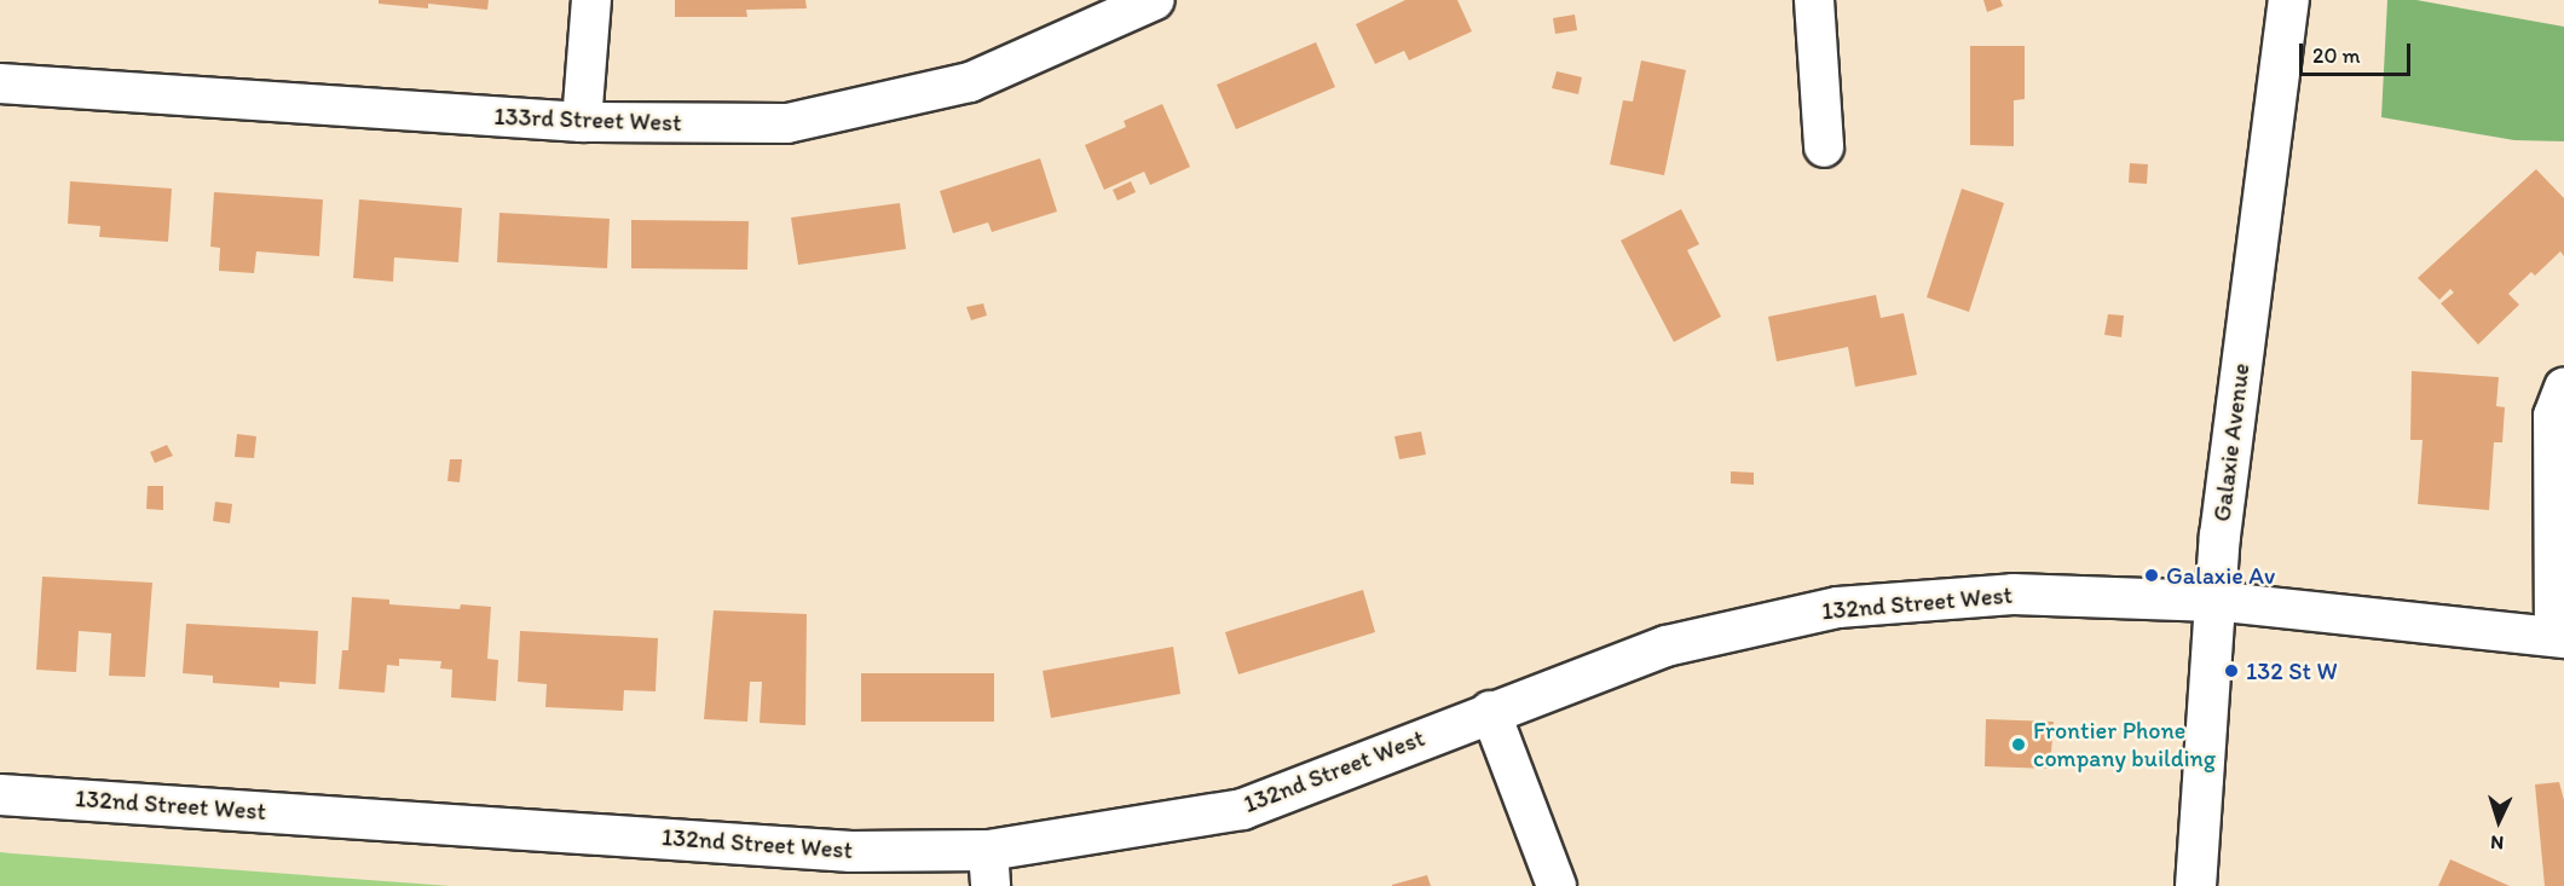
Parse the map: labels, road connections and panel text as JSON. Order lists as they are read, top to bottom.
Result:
{
  "streets": {
    "street": ["133rd Street West", "Galaxie Avenue", "132nd Street West"]
  },
  "crossings": [
    ["Galaxie Avenue", "132nd Street West"]
  ],
  "places": ["Galaxie Av", "132 St W", "Frontier Phone company building"],
  "scale_bar": "20 m",
  "north": "bottom"
}
